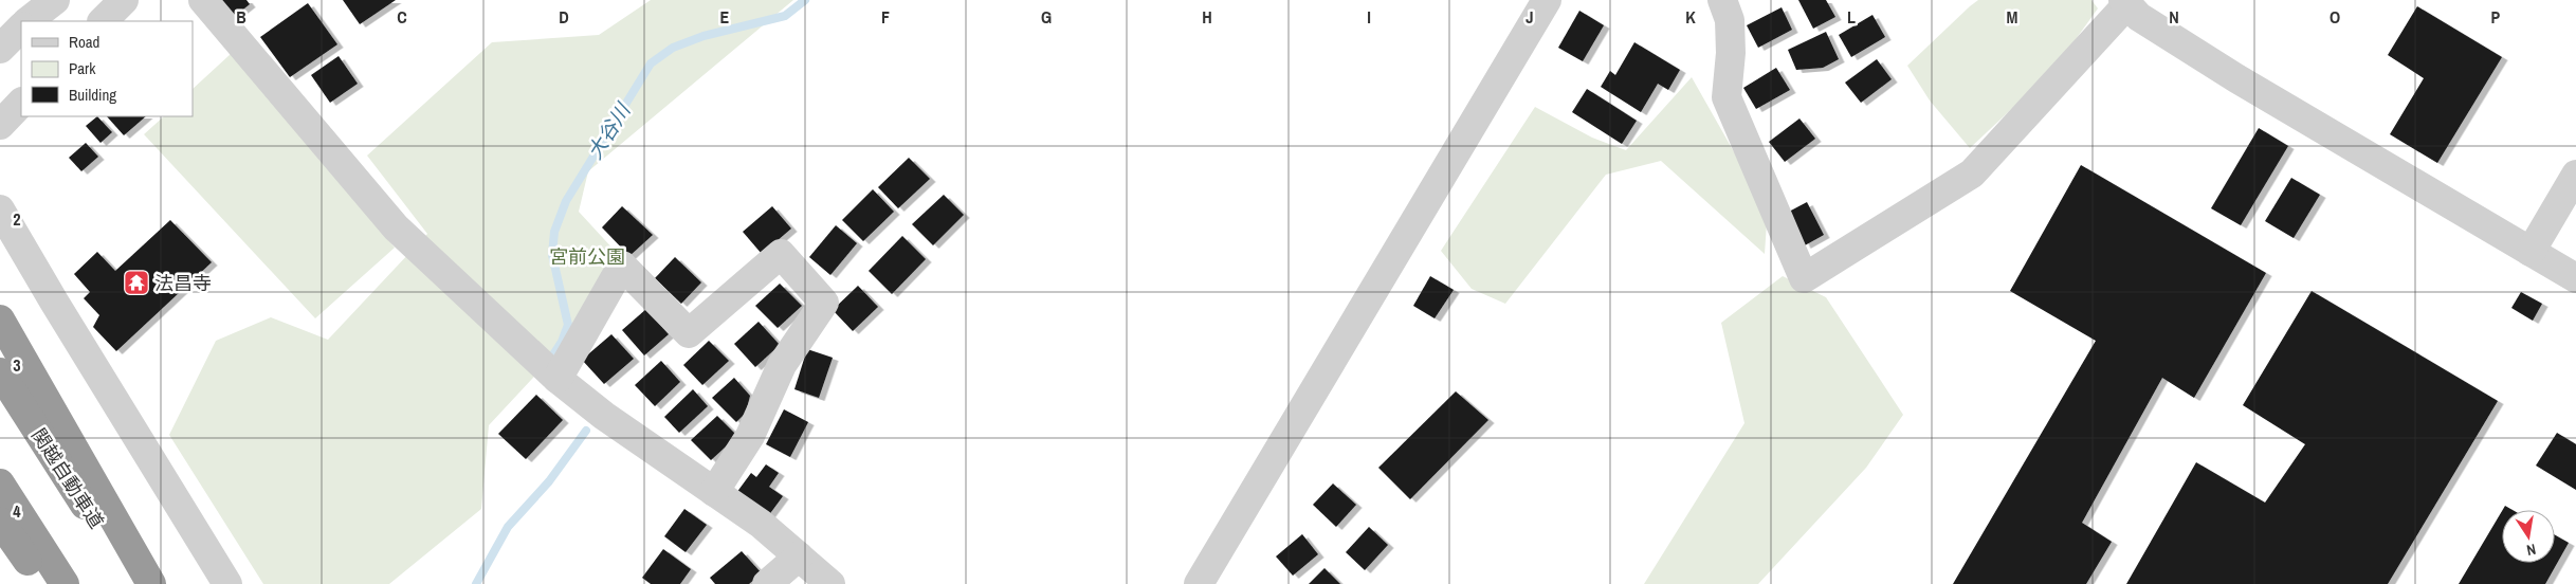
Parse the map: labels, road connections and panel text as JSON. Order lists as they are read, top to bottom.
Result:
{
  "streets": {
    "highway": ["関越自動車道"]
  },
  "water": ["大谷川"],
  "parks": ["宮前公園"],
  "places": {
    "temple": ["法昌寺"]
  },
  "legend": ["Road", "Park", "Building"],
  "north": "bottom",
  "grid": {
    "columns": [
      "B",
      "C",
      "D",
      "E",
      "F",
      "G",
      "H",
      "I",
      "J",
      "K",
      "L",
      "M",
      "N",
      "O",
      "P"
    ],
    "rows": ["2", "3", "4"]
  }
}
